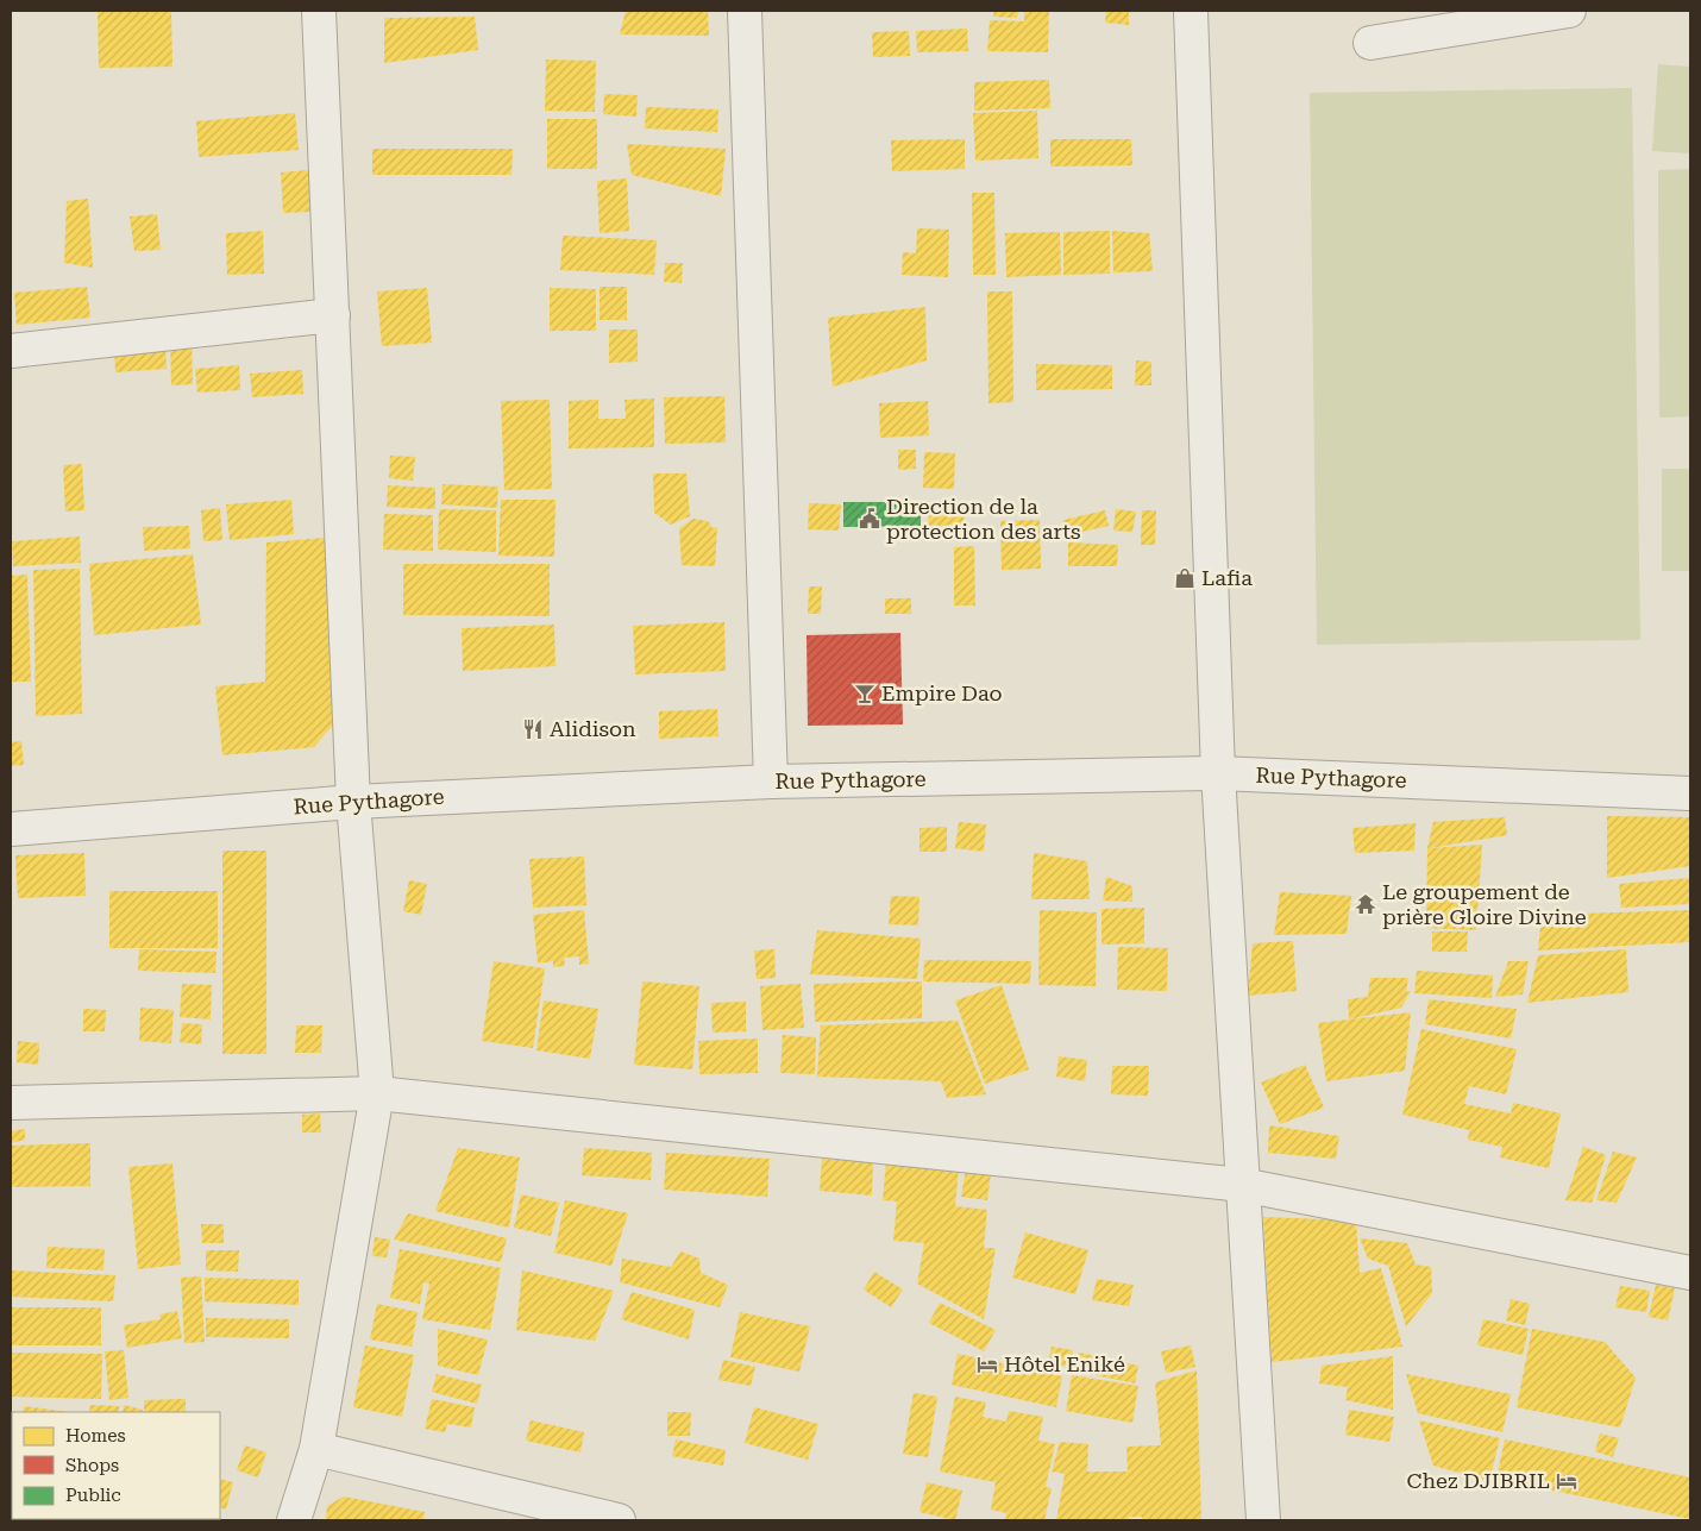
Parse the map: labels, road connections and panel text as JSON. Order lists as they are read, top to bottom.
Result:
{
  "streets": {
    "street": ["Rue Pythagore"]
  },
  "places": {
    "public building": ["Direction de la protection des arts"],
    "shop": ["Lafia"],
    "bar": ["Empire Dao"],
    "restaurant": ["Alidison"],
    "temple": ["Le groupement de prière Gloire Divine"],
    "hotel": ["Hôtel Eniké", "Chez DJIBRIL"]
  },
  "legend": ["Homes", "Shops", "Public"]
}
